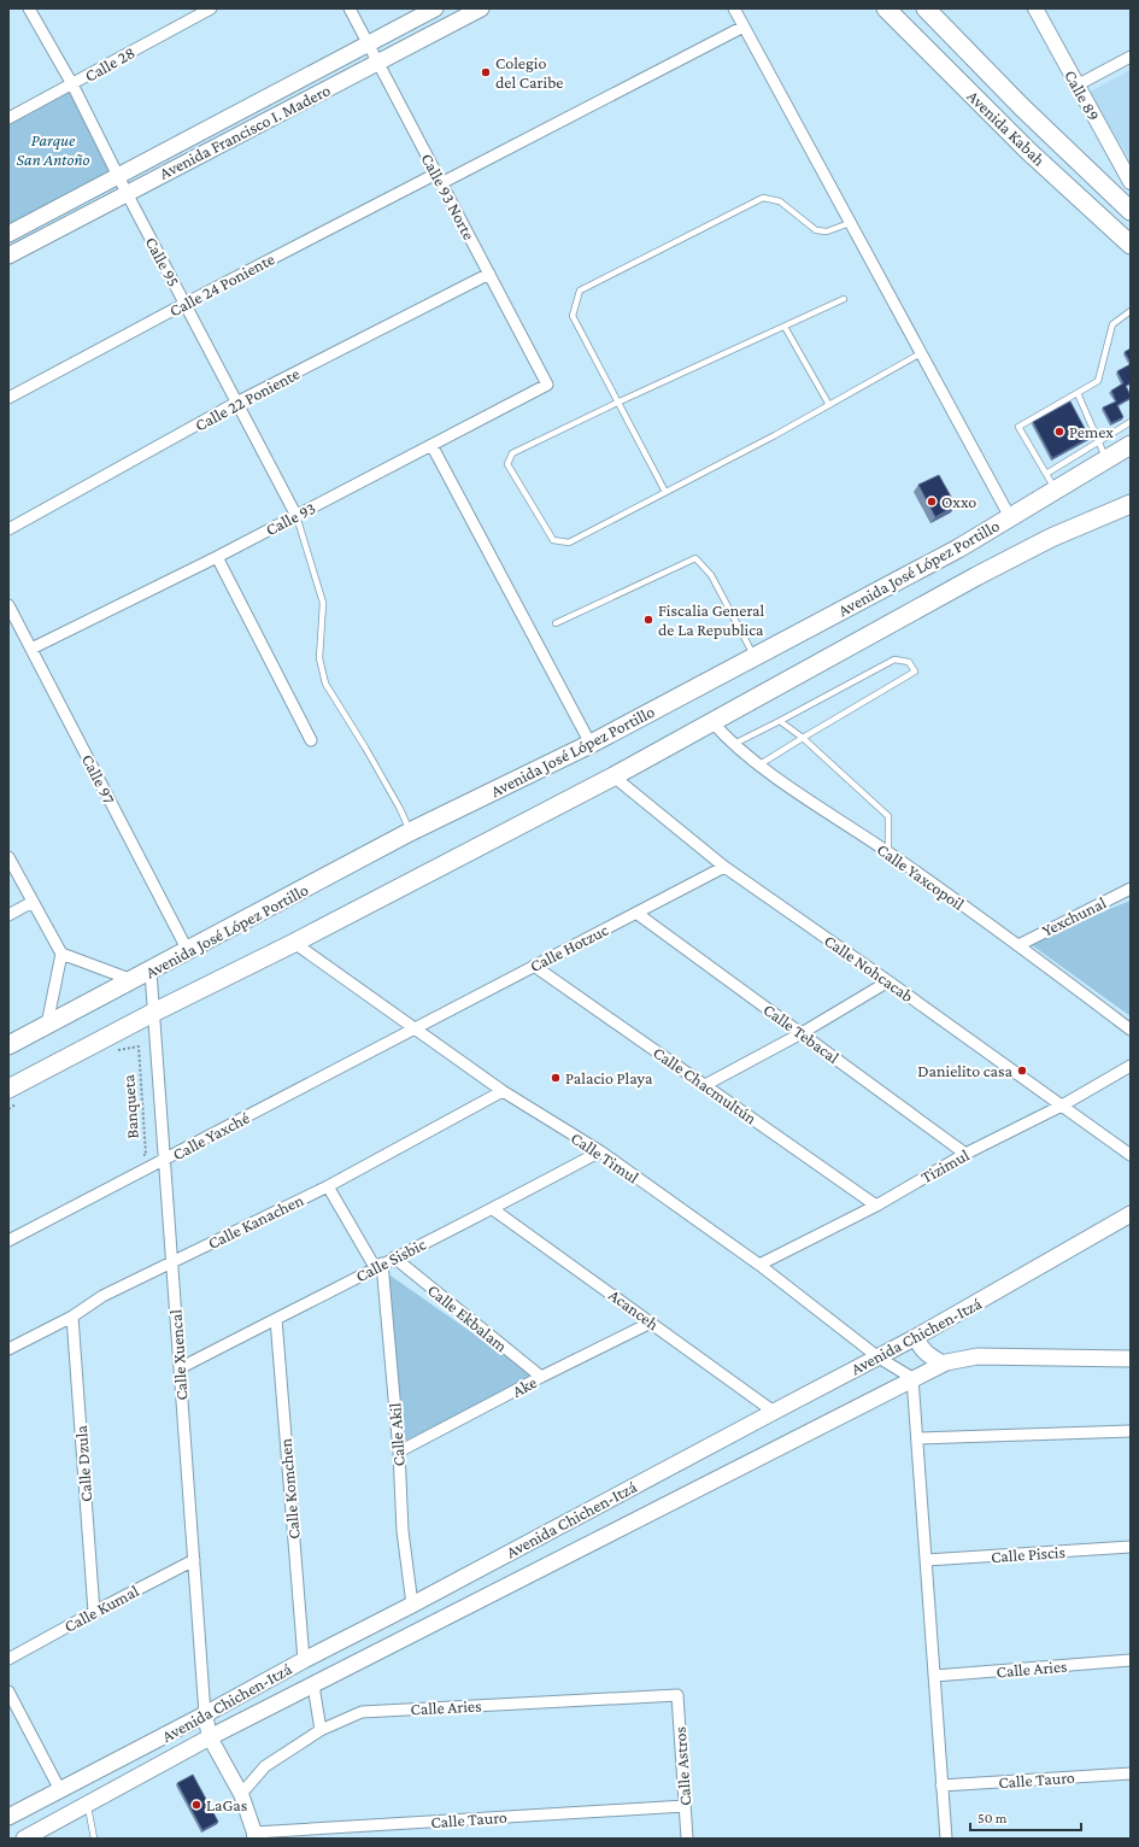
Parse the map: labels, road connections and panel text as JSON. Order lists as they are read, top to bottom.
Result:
{
  "streets": {
    "main road": [
      "Avenida Kabah",
      "Avenida Francisco I. Madero",
      "Avenida José López Portillo",
      "Avenida Chichen-Itzá"
    ],
    "street": [
      "Calle 28",
      "Calle 89",
      "Calle 93 Norte",
      "Calle 95",
      "Calle 24 Poniente",
      "Calle 22 Poniente",
      "Calle 93",
      "Calle 97",
      "Calle Yaxcopoil",
      "Yexchunal",
      "Calle Hotzuc",
      "Calle Nohcacab",
      "Calle Tebacal",
      "Calle Chacmultún",
      "Calle Yaxché",
      "Calle Timul",
      "Tizimul",
      "Calle Kanachen",
      "Calle Sisbic",
      "Acanceh",
      "Calle Ekbalam",
      "Calle Xuencal",
      "Ake",
      "Calle Akil",
      "Calle Dzula",
      "Calle Komchen",
      "Calle Piscis",
      "Calle Kumal",
      "Calle Aries",
      "Calle Astros",
      "Calle Tauro"
    ],
    "path": ["Banqueta"]
  },
  "crossings": [
    ["Calle 28", "Calle 95"],
    ["Avenida Francisco I. Madero", "Calle 93 Norte"],
    ["Avenida Francisco I. Madero", "Calle 95"],
    ["Calle 93 Norte", "Calle 24 Poniente"],
    ["Calle 93 Norte", "Calle 22 Poniente"],
    ["Calle 93 Norte", "Calle 93"],
    ["Calle 95", "Calle 24 Poniente"],
    ["Calle 95", "Calle 22 Poniente"],
    ["Calle 95", "Calle 93"],
    ["Calle 93", "Calle 97"],
    ["Avenida José López Portillo", "Calle 97"],
    ["Avenida José López Portillo", "Calle Yaxcopoil"],
    ["Avenida José López Portillo", "Calle Nohcacab"],
    ["Avenida José López Portillo", "Calle Timul"],
    ["Avenida José López Portillo", "Calle Xuencal"],
    ["Calle Yaxcopoil", "Yexchunal"],
    ["Calle Hotzuc", "Calle Nohcacab"],
    ["Calle Hotzuc", "Calle Tebacal"],
    ["Calle Hotzuc", "Calle Chacmultún"],
    ["Calle Hotzuc", "Calle Yaxché"],
    ["Calle Hotzuc", "Calle Timul"],
    ["Calle Nohcacab", "Tizimul"],
    ["Calle Tebacal", "Tizimul"],
    ["Calle Chacmultún", "Tizimul"],
    ["Calle Yaxché", "Calle Timul"],
    ["Calle Yaxché", "Calle Xuencal"],
    ["Calle Timul", "Tizimul"],
    ["Calle Timul", "Calle Kanachen"],
    ["Calle Timul", "Calle Sisbic"],
    ["Calle Timul", "Avenida Chichen-Itzá"],
    ["Calle Kanachen", "Calle Xuencal"],
    ["Calle Kanachen", "Calle Dzula"],
    ["Calle Sisbic", "Acanceh"],
    ["Calle Sisbic", "Calle Ekbalam"],
    ["Calle Sisbic", "Calle Xuencal"],
    ["Calle Sisbic", "Calle Akil"],
    ["Calle Sisbic", "Calle Komchen"],
    ["Acanceh", "Avenida Chichen-Itzá"],
    ["Acanceh", "Ake"],
    ["Calle Ekbalam", "Ake"],
    ["Avenida Chichen-Itzá", "Calle Xuencal"],
    ["Avenida Chichen-Itzá", "Calle Akil"],
    ["Avenida Chichen-Itzá", "Calle Komchen"],
    ["Calle Xuencal", "Calle Kumal"],
    ["Calle Xuencal", "Calle Aries"],
    ["Calle Xuencal", "Calle Tauro"],
    ["Ake", "Calle Akil"],
    ["Calle Dzula", "Calle Kumal"],
    ["Calle Aries", "Calle Astros"],
    ["Calle Astros", "Calle Tauro"]
  ],
  "parks": ["Parque San Antoño"],
  "places": [
    "Colegio del Caribe",
    "Pemex",
    "Oxxo",
    "Fiscalia General de La Republica",
    "Danielito casa",
    "Palacio Playa",
    "LaGas"
  ],
  "scale_bar": "50 m"
}
